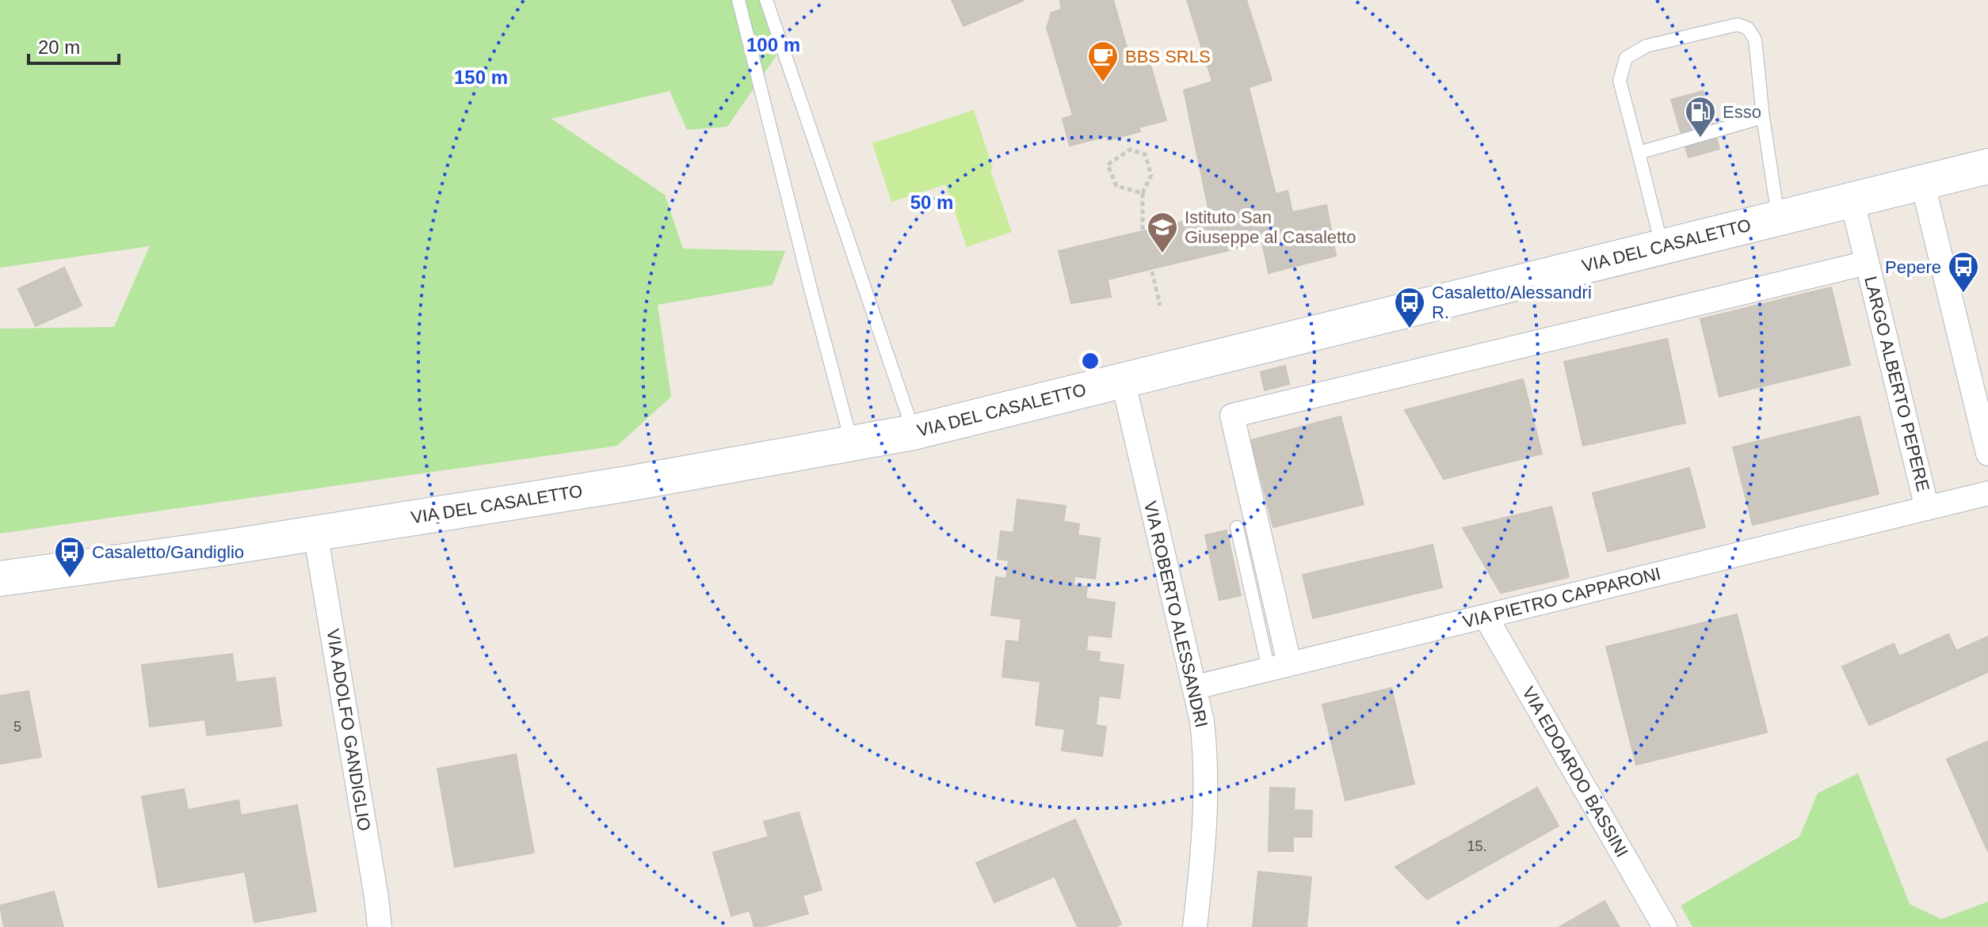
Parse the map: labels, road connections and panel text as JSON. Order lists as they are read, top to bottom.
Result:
{
  "streets": {
    "street": [
      "VIA DEL CASALETTO",
      "LARGO ALBERTO PEPERE",
      "VIA PIETRO CAPPARONI",
      "VIA ROBERTO ALESSANDRI",
      "VIA ADOLFO GANDIGLIO",
      "VIA EDOARDO BASSINI"
    ]
  },
  "crossings": [
    ["VIA DEL CASALETTO", "LARGO ALBERTO PEPERE"],
    ["VIA DEL CASALETTO", "VIA ROBERTO ALESSANDRI"],
    ["VIA DEL CASALETTO", "VIA ADOLFO GANDIGLIO"],
    ["LARGO ALBERTO PEPERE", "VIA PIETRO CAPPARONI"],
    ["VIA PIETRO CAPPARONI", "VIA ROBERTO ALESSANDRI"],
    ["VIA PIETRO CAPPARONI", "VIA EDOARDO BASSINI"]
  ],
  "places": {
    "cafe": ["BBS SRLS"],
    "fuel station": ["Esso"],
    "school or university": ["Istituto San Giuseppe al Casaletto"],
    "bus stop": ["Pepere", "Casaletto/Alessandri R.", "Casaletto/Gandiglio"]
  },
  "house_numbers": ["5", "15."],
  "scale_bar": "20 m",
  "rings": ["100 m", "150 m", "50 m"]
}
